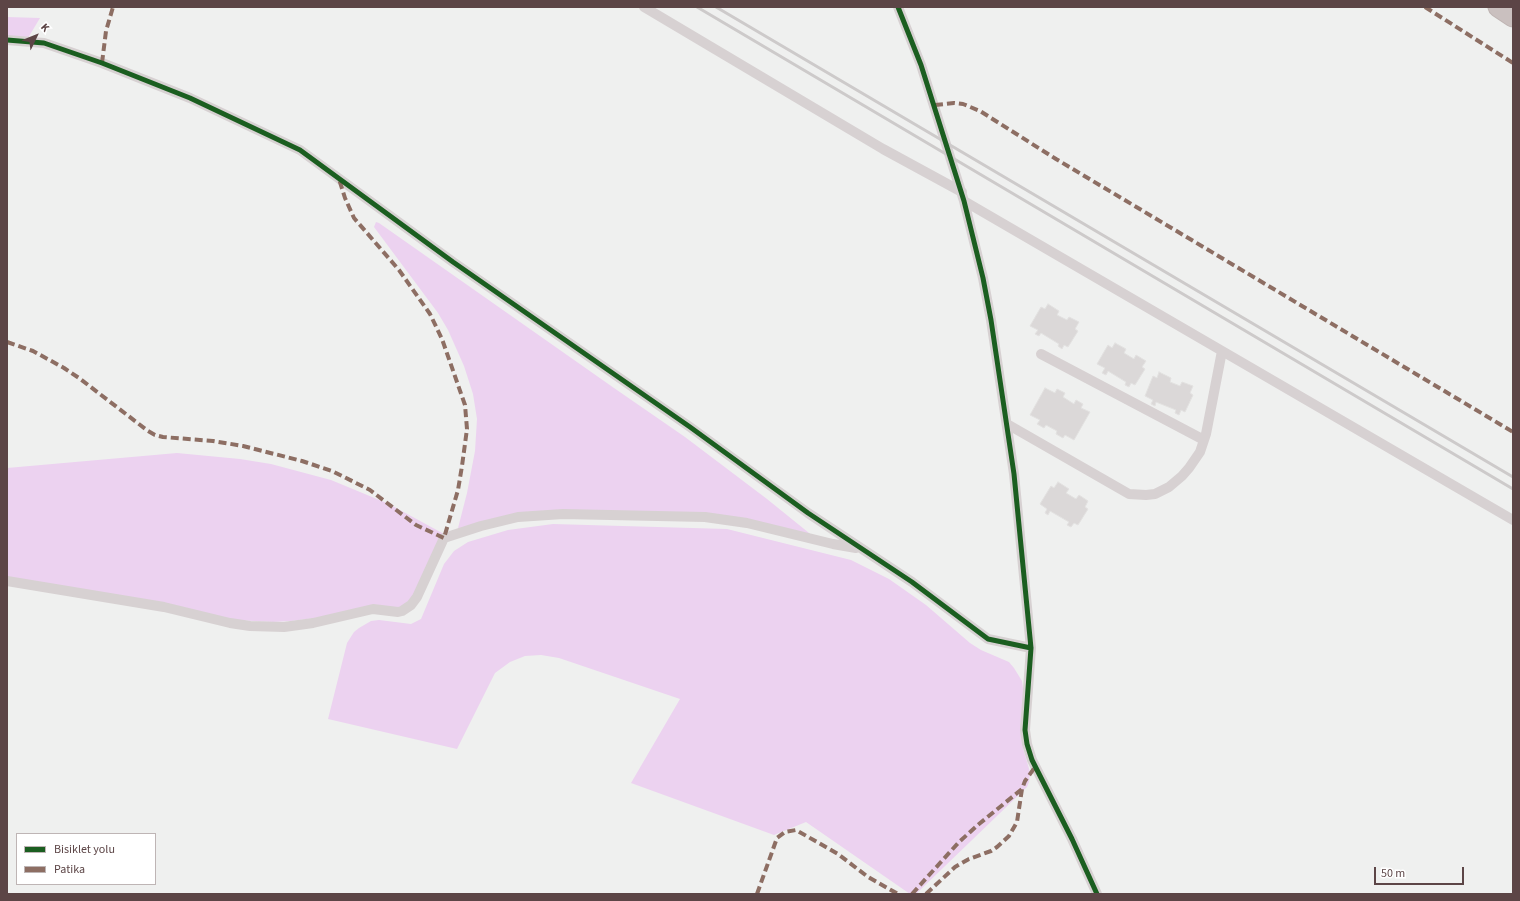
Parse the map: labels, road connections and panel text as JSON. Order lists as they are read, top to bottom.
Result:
{
  "legend": ["Bisiklet yolu", "Patika"],
  "scale_bar": "50 m",
  "north": "top right"
}
